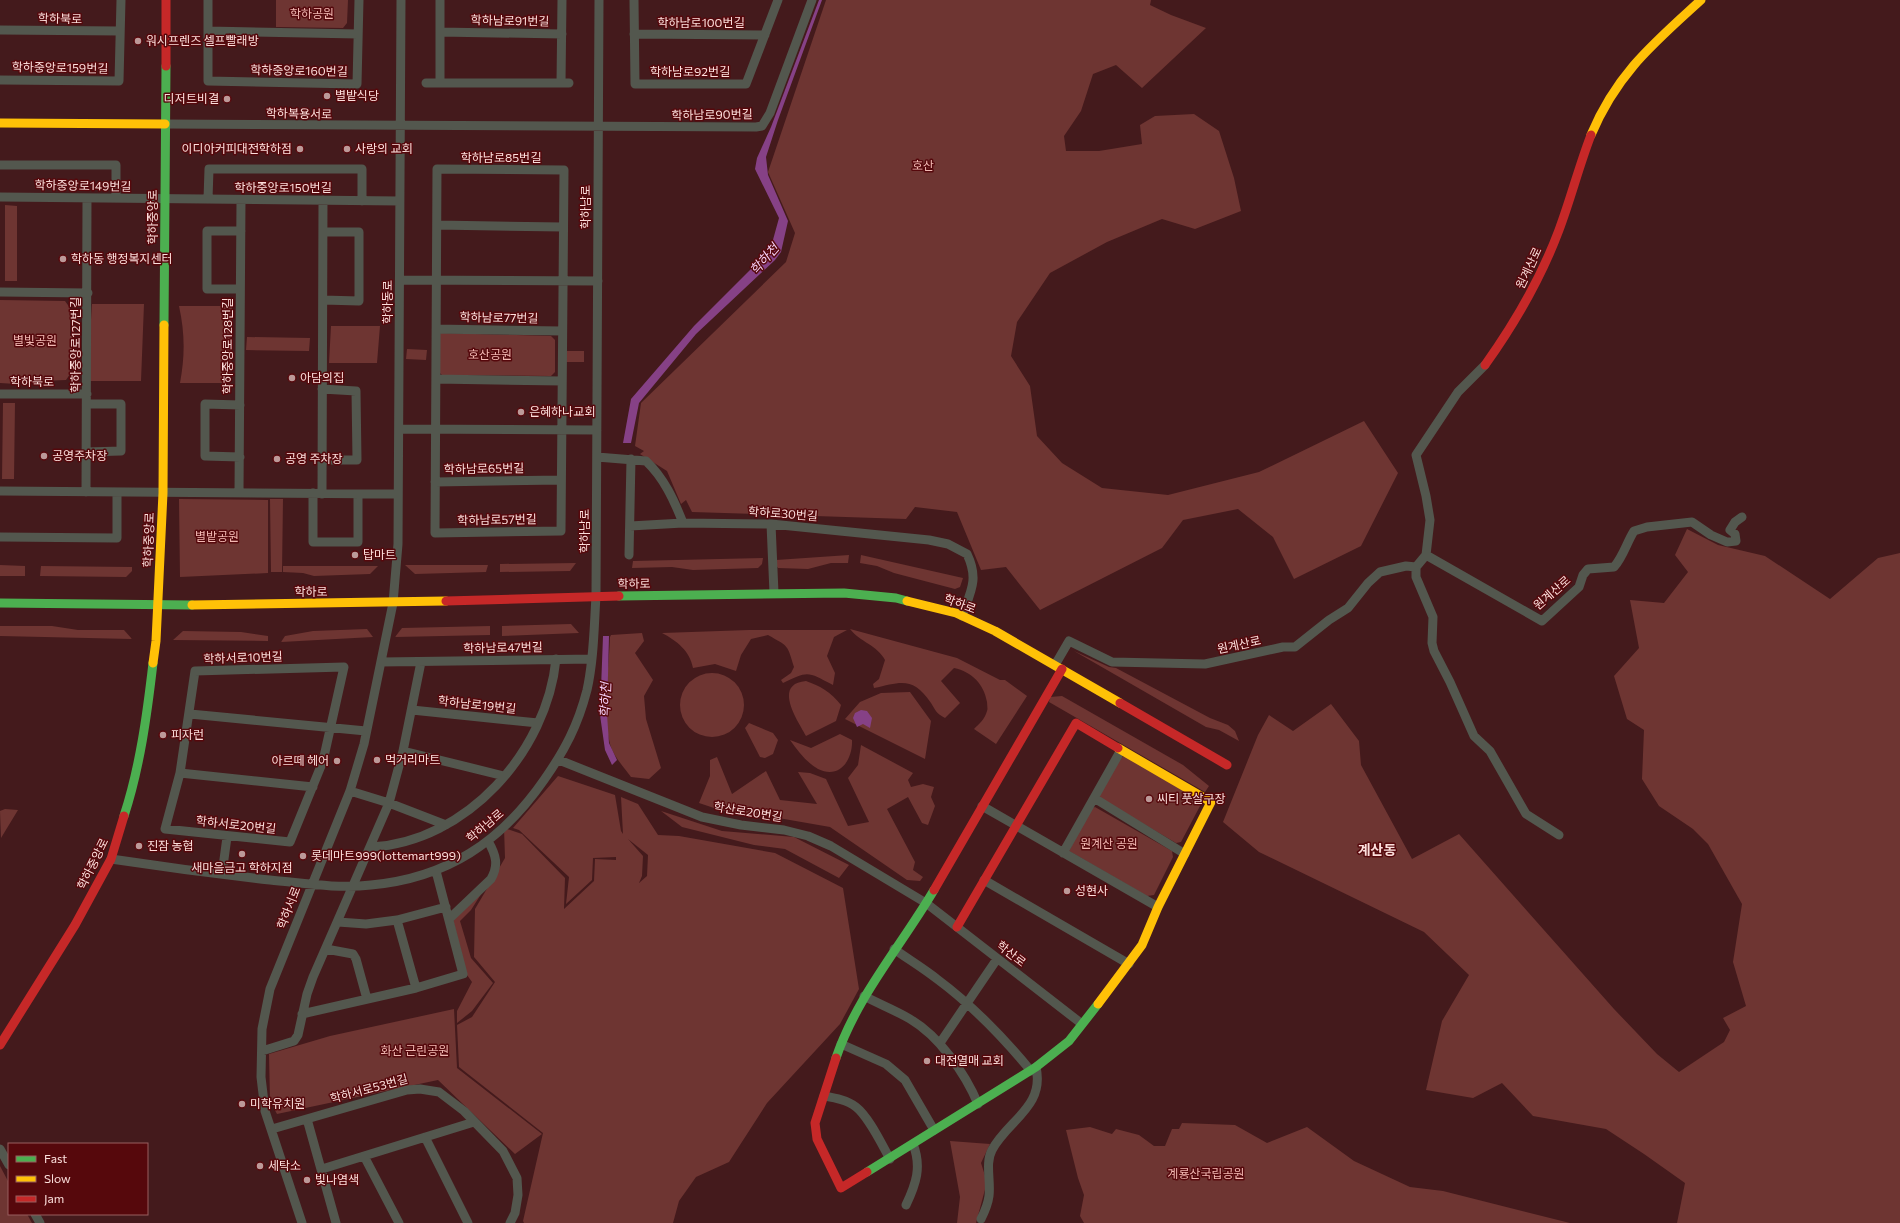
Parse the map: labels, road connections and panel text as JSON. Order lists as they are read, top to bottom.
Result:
{
  "streets": {
    "street": [
      "학하북로",
      "학하남로91번길",
      "학하남로100번길",
      "학하중앙로159번길",
      "학하중앙로160번길",
      "학하남로92번길",
      "학하복용서로",
      "학하남로90번길",
      "학하남로85번길",
      "학하중앙로149번길",
      "학하중앙로150번길",
      "학하남로",
      "학하중앙로",
      "원계산로",
      "학하동로",
      "학하남로77번길",
      "학하중앙로127번길",
      "학하중앙로128번길",
      "학하남로65번길",
      "학하로30번길",
      "학하남로57번길",
      "학하로",
      "학하남로47번길",
      "학하서로10번길",
      "학하남로19번길",
      "학산로20번길",
      "학하서로20번길",
      "학하서로",
      "학산로",
      "학하서로53번길"
    ]
  },
  "crossings": [
    ["학하북로", "학하중앙로159번길"],
    ["학하북로", "학하중앙로127번길"],
    ["학하남로100번길", "학하남로92번길"],
    ["학하복용서로", "학하남로90번길"],
    ["학하복용서로", "학하남로"],
    ["학하복용서로", "학하중앙로"],
    ["학하복용서로", "학하동로"],
    ["학하남로90번길", "학하남로"],
    ["학하중앙로149번길", "학하중앙로150번길"],
    ["학하중앙로149번길", "학하중앙로"],
    ["학하중앙로149번길", "학하중앙로127번길"],
    ["학하중앙로150번길", "학하중앙로"],
    ["학하중앙로150번길", "학하동로"],
    ["학하중앙로150번길", "학하중앙로128번길"],
    ["학하남로", "학하중앙로"],
    ["학하남로", "학하로"],
    ["학하남로", "학산로20번길"],
    ["학하남로", "학하서로"],
    ["학하중앙로", "학하로"],
    ["원계산로", "학하로"],
    ["학하동로", "학하로"],
    ["학하동로", "학하서로"],
    ["학하남로77번길", "학하남로65번길"],
    ["학하남로65번길", "학하남로57번길"],
    ["학하로30번길", "학하로"],
    ["학하로", "학하서로"],
    ["학하남로47번길", "학하남로19번길"],
    ["학하남로47번길", "학하서로"],
    ["학하서로10번길", "학하서로20번길"],
    ["학산로20번길", "학산로"],
    ["학하서로", "학하서로53번길"]
  ],
  "districts": ["계산동"],
  "water": ["학하천"],
  "parks": [
    "학하공원",
    "호산",
    "별빛공원",
    "호산공원",
    "별밭공원",
    "원계산 공원",
    "화산 근린공원",
    "계룡산국립공원"
  ],
  "places": [
    "워시프렌즈 셀프빨래방",
    "별밭식당",
    "디저트비결",
    "이디아커피대전학하점",
    "사랑의 교회",
    "학하동 행정복지센터",
    "아담의집",
    "은혜하나교회",
    "공영주차장",
    "공영 주차장",
    "탑마트",
    "피자런",
    "먹거리마트",
    "아르떼 헤어",
    "씨티 풋살구장",
    "진잠 농협",
    "새마을금고 학하지점",
    "롯데마트999(lottemart999)",
    "성현사",
    "대전열매 교회",
    "미학유치원",
    "세탁소",
    "빛나염색"
  ],
  "legend": ["Fast", "Slow", "Jam"]
}
